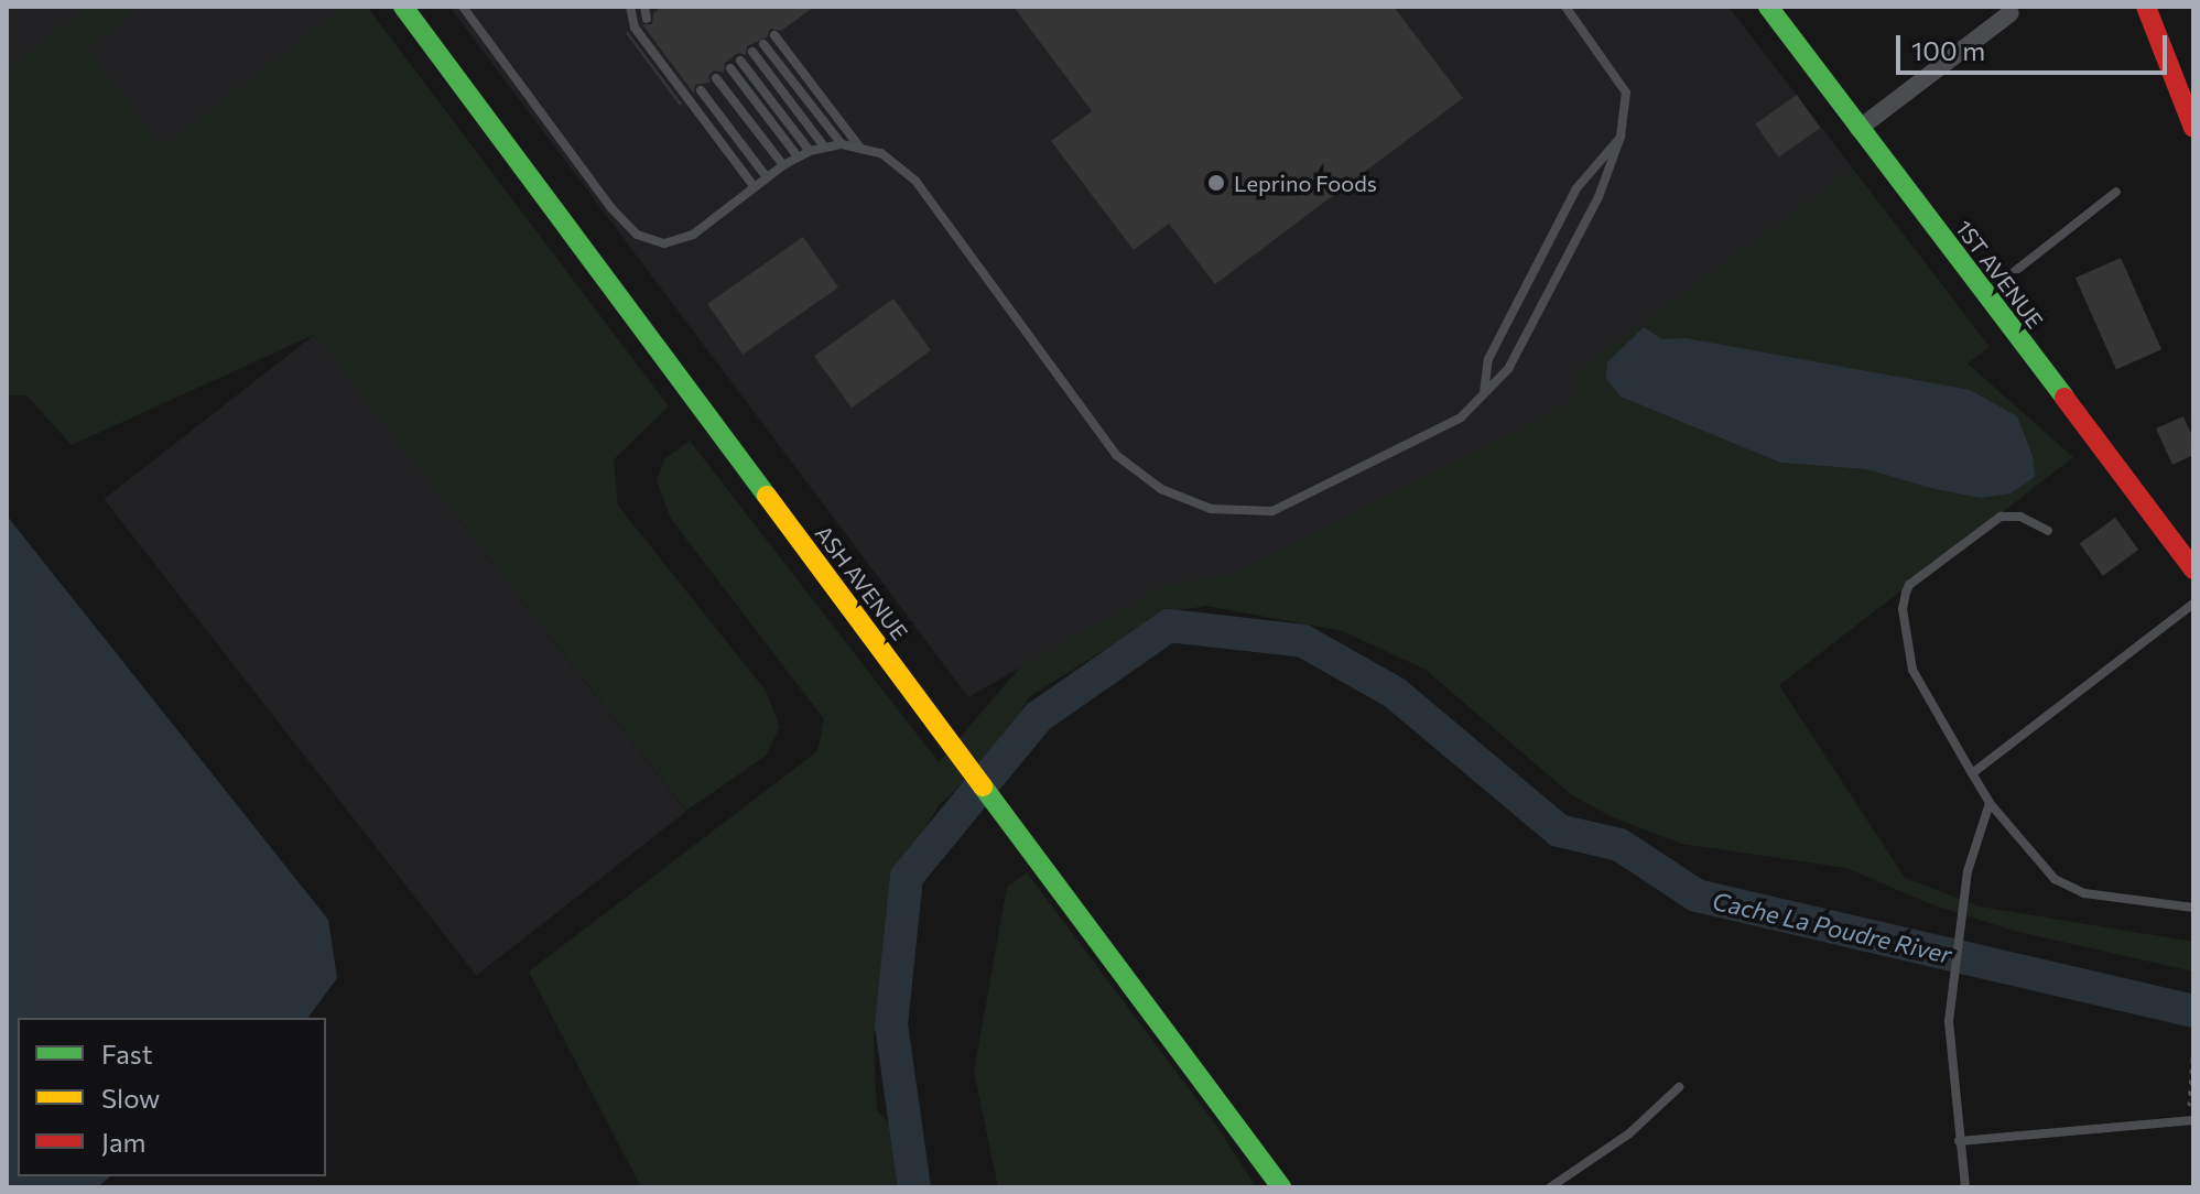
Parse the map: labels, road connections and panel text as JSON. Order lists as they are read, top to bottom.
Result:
{
  "streets": {
    "main road": ["1ST AVENUE", "ASH AVENUE"]
  },
  "water": ["Cache La Poudre River"],
  "places": ["Leprino Foods"],
  "legend": ["Fast", "Slow", "Jam"],
  "scale_bar": "100 m"
}
